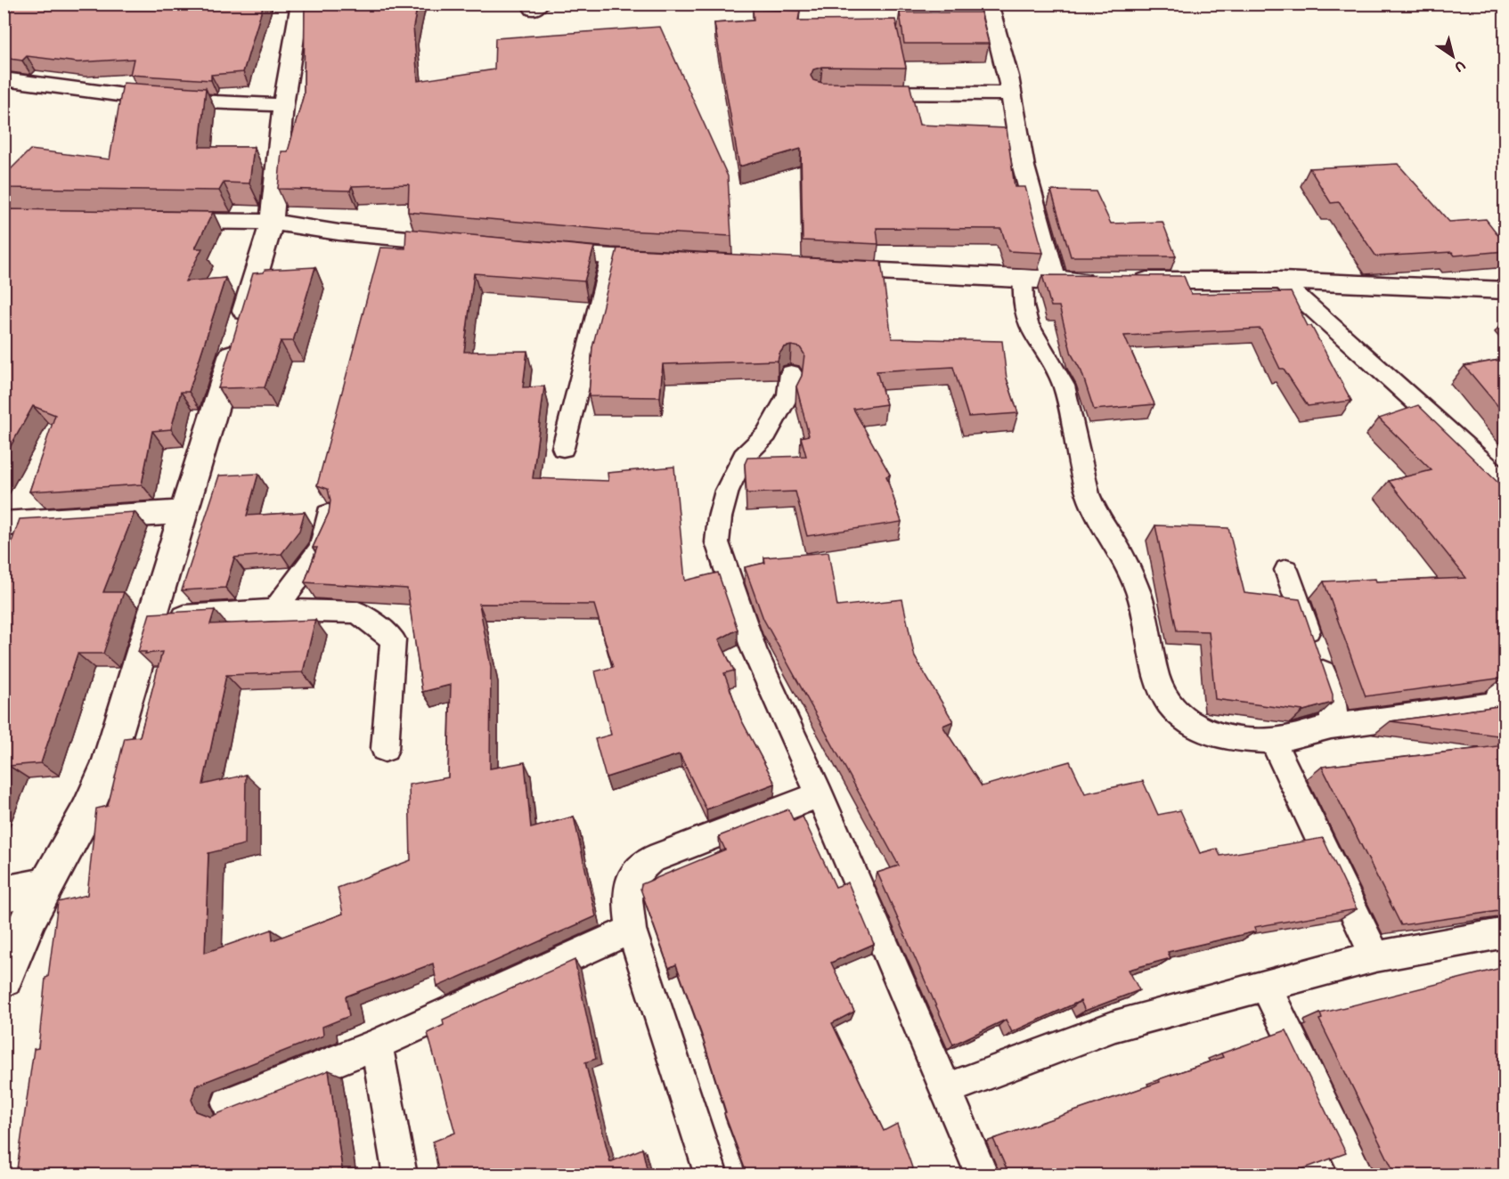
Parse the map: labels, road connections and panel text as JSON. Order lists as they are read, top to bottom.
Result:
{
  "north": "bottom right"
}
